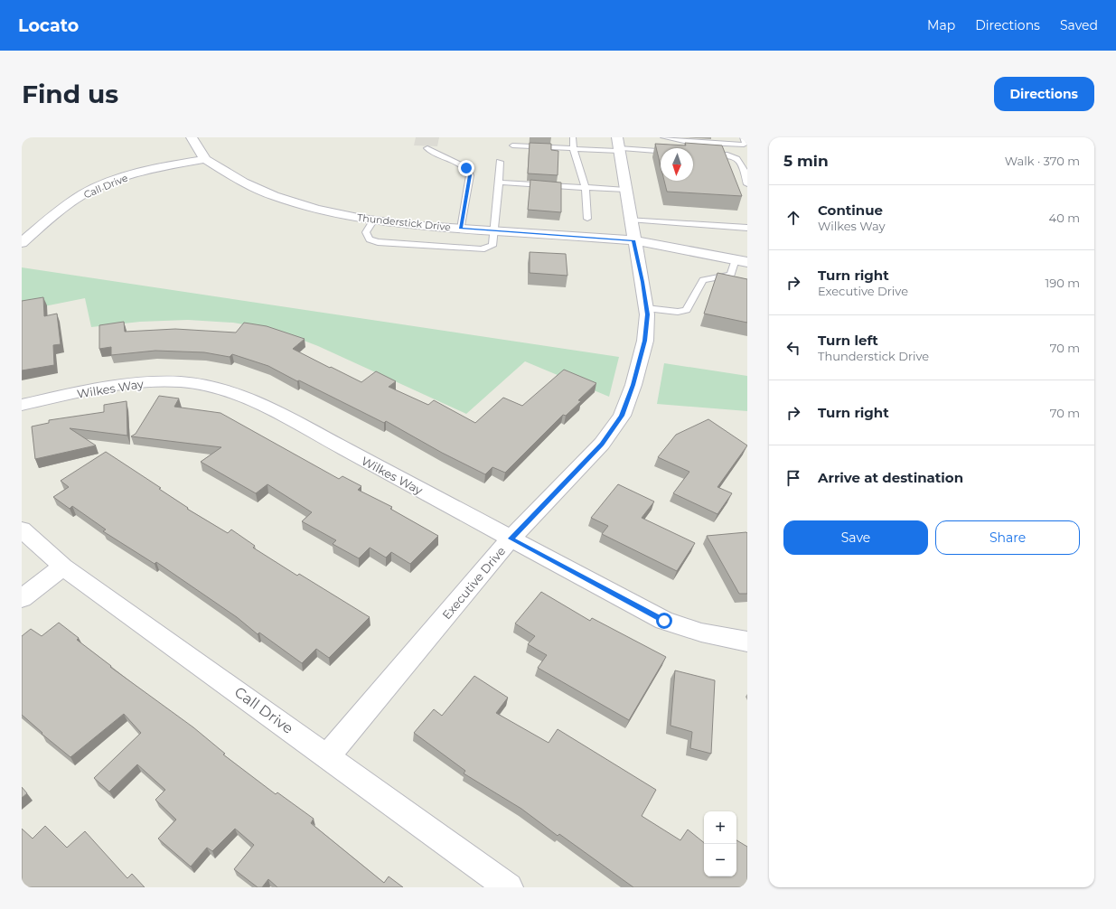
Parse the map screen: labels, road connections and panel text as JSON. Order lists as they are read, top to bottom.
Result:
{
  "streets": {
    "street": [
      "Call Drive",
      "Thunderstick Drive",
      "Wilkes Way",
      "Executive Drive"
    ]
  },
  "crossings": [
    ["Call Drive", "Thunderstick Drive"],
    ["Call Drive", "Executive Drive"],
    ["Thunderstick Drive", "Executive Drive"],
    ["Wilkes Way", "Executive Drive"]
  ],
  "north": "bottom",
  "page": {
    "header": "Locato",
    "nav": ["Map", "Directions", "Saved"],
    "buttons": [
      "Directions",
      ["Save", "Share"]
    ],
    "title": "Find us",
    "heading": ["5 min", "Walk · 370 m"],
    "list": [
      ["Continue", "Wilkes Way", "40 m"],
      ["Turn right", "Executive Drive", "190 m"],
      ["Turn left", "Thunderstick Drive", "70 m"],
      ["Turn right", "70 m"],
      "Arrive at destination"
    ],
    "map_buttons": ["+", "−"]
  }
}
